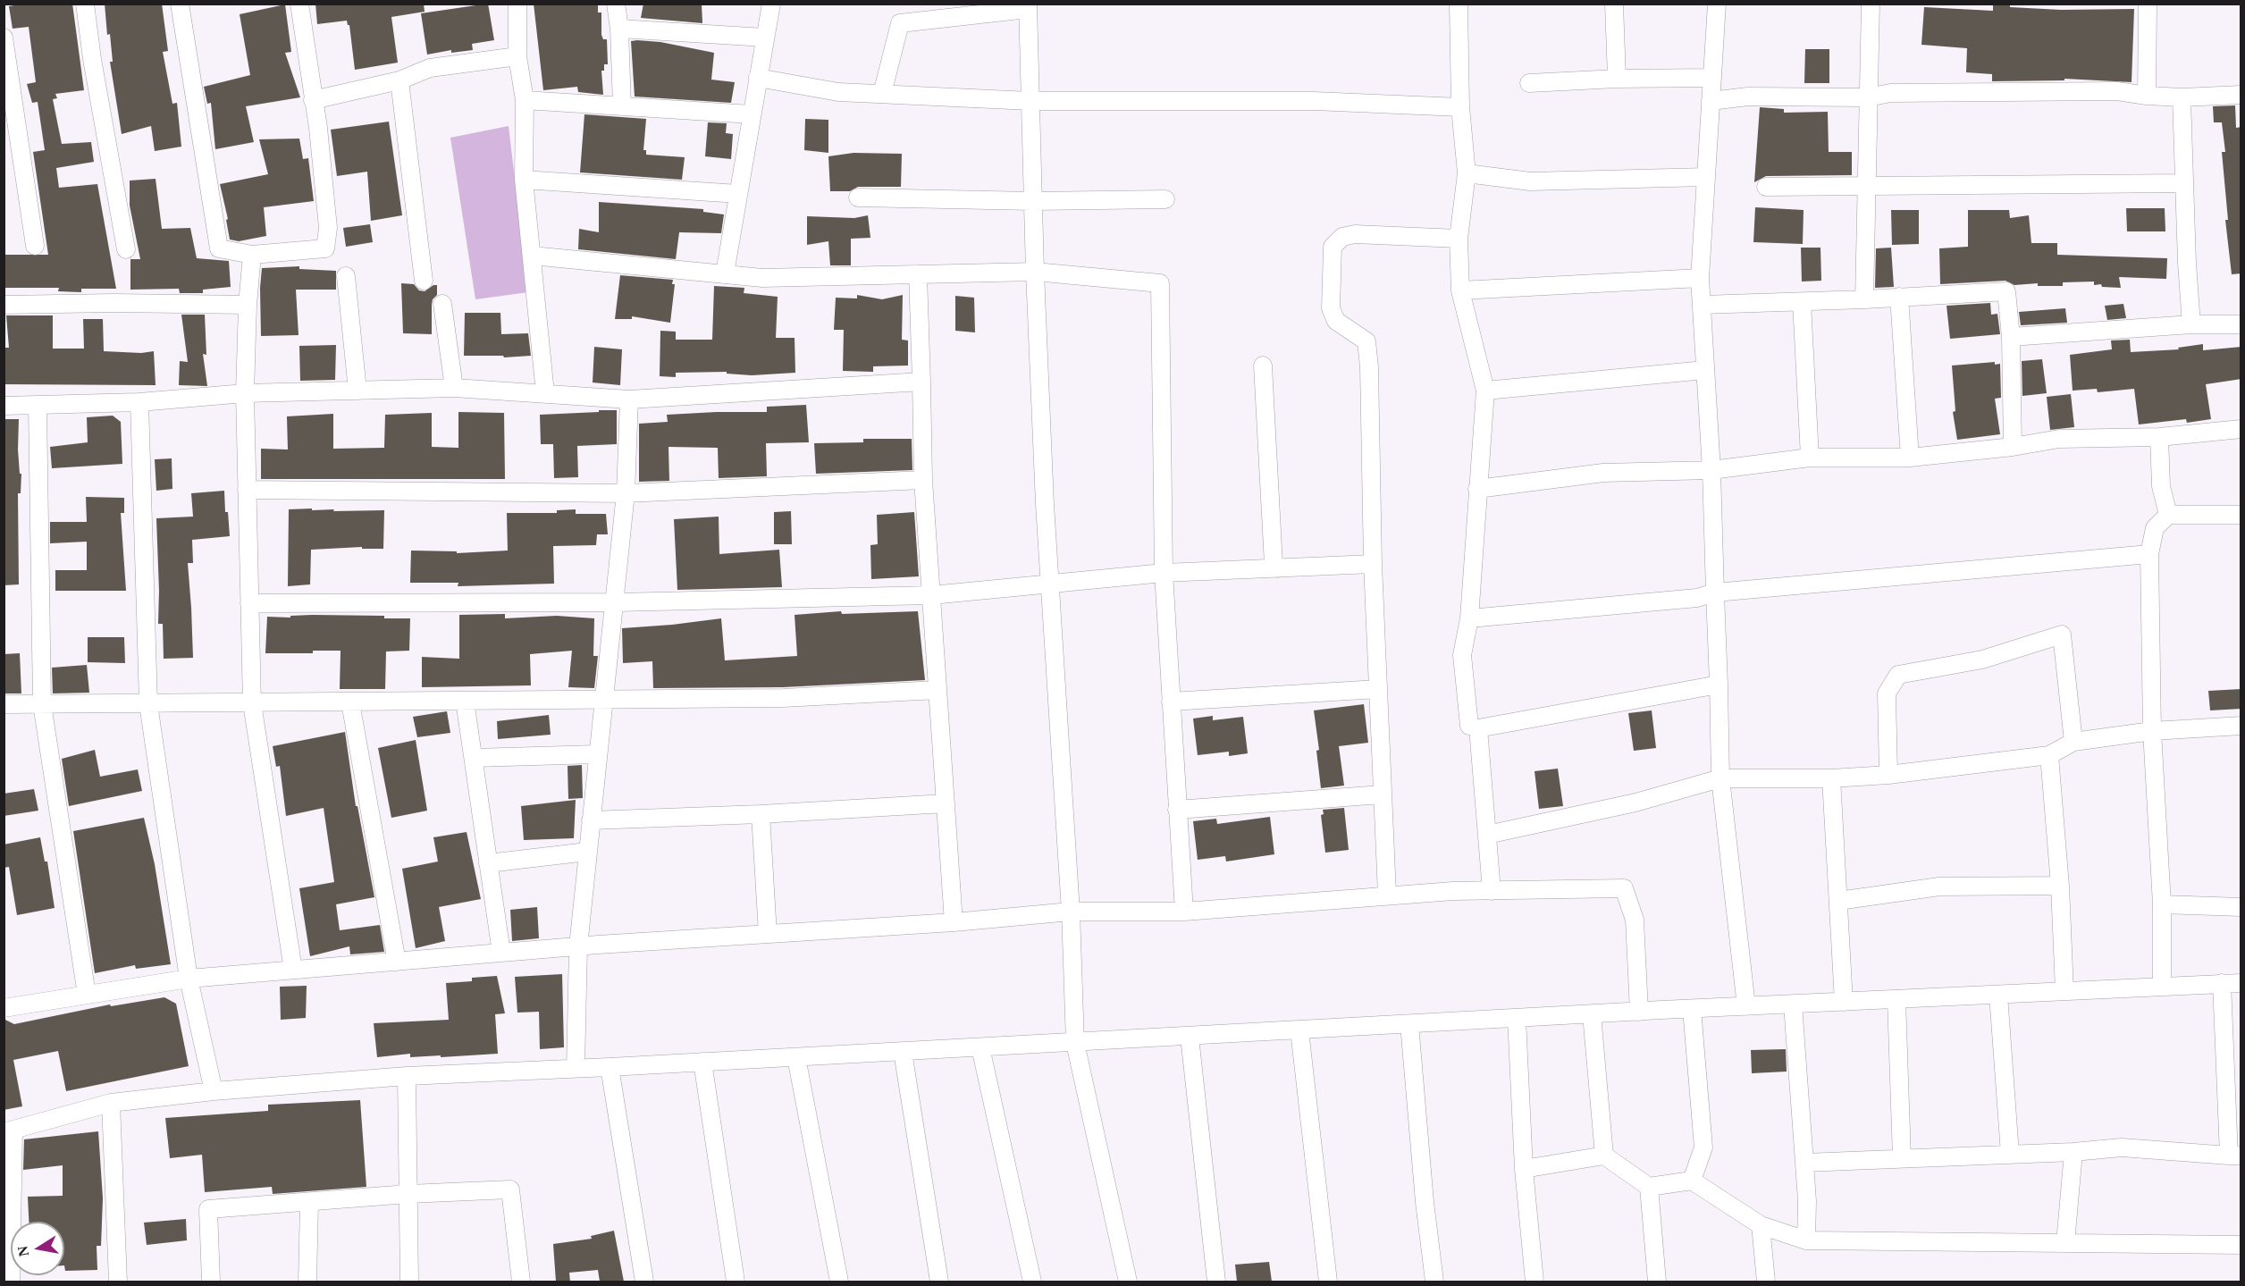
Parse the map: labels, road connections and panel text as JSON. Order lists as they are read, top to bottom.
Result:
{
  "north": "left"
}
